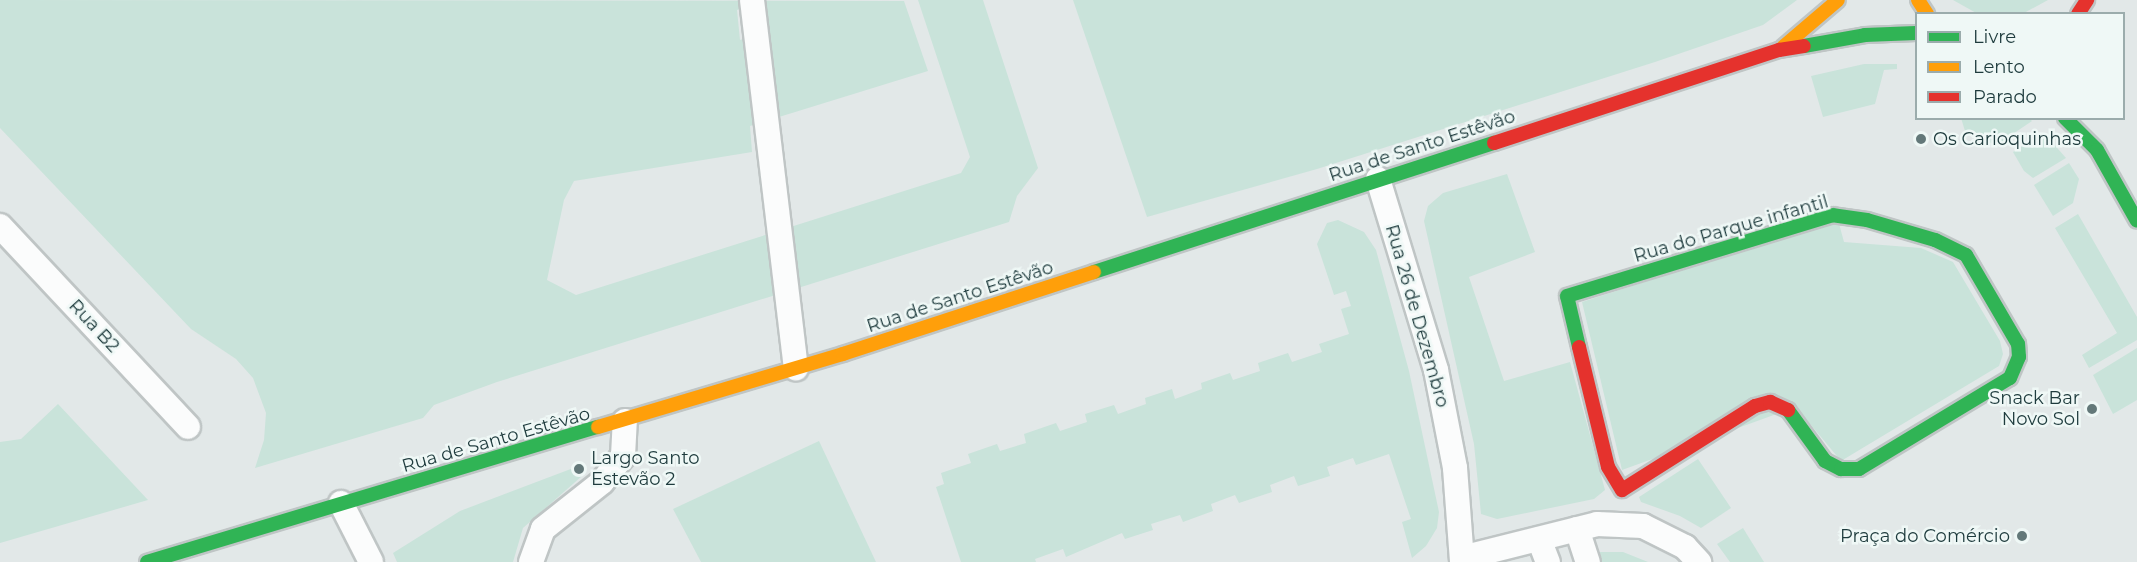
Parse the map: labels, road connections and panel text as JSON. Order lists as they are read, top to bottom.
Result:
{
  "streets": {
    "street": [
      "Rua de Santo Estêvão",
      "Rua do Parque infantil",
      "Rua 26 de Dezembro",
      "Rua B2"
    ]
  },
  "crossings": [
    ["Rua de Santo Estêvão", "Rua 26 de Dezembro"]
  ],
  "places": [
    "Os Carioquinhas",
    "Snack Bar Novo Sol",
    "Largo Santo Estevão 2",
    "Praça do Comércio"
  ],
  "legend": ["Livre", "Lento", "Parado"]
}
